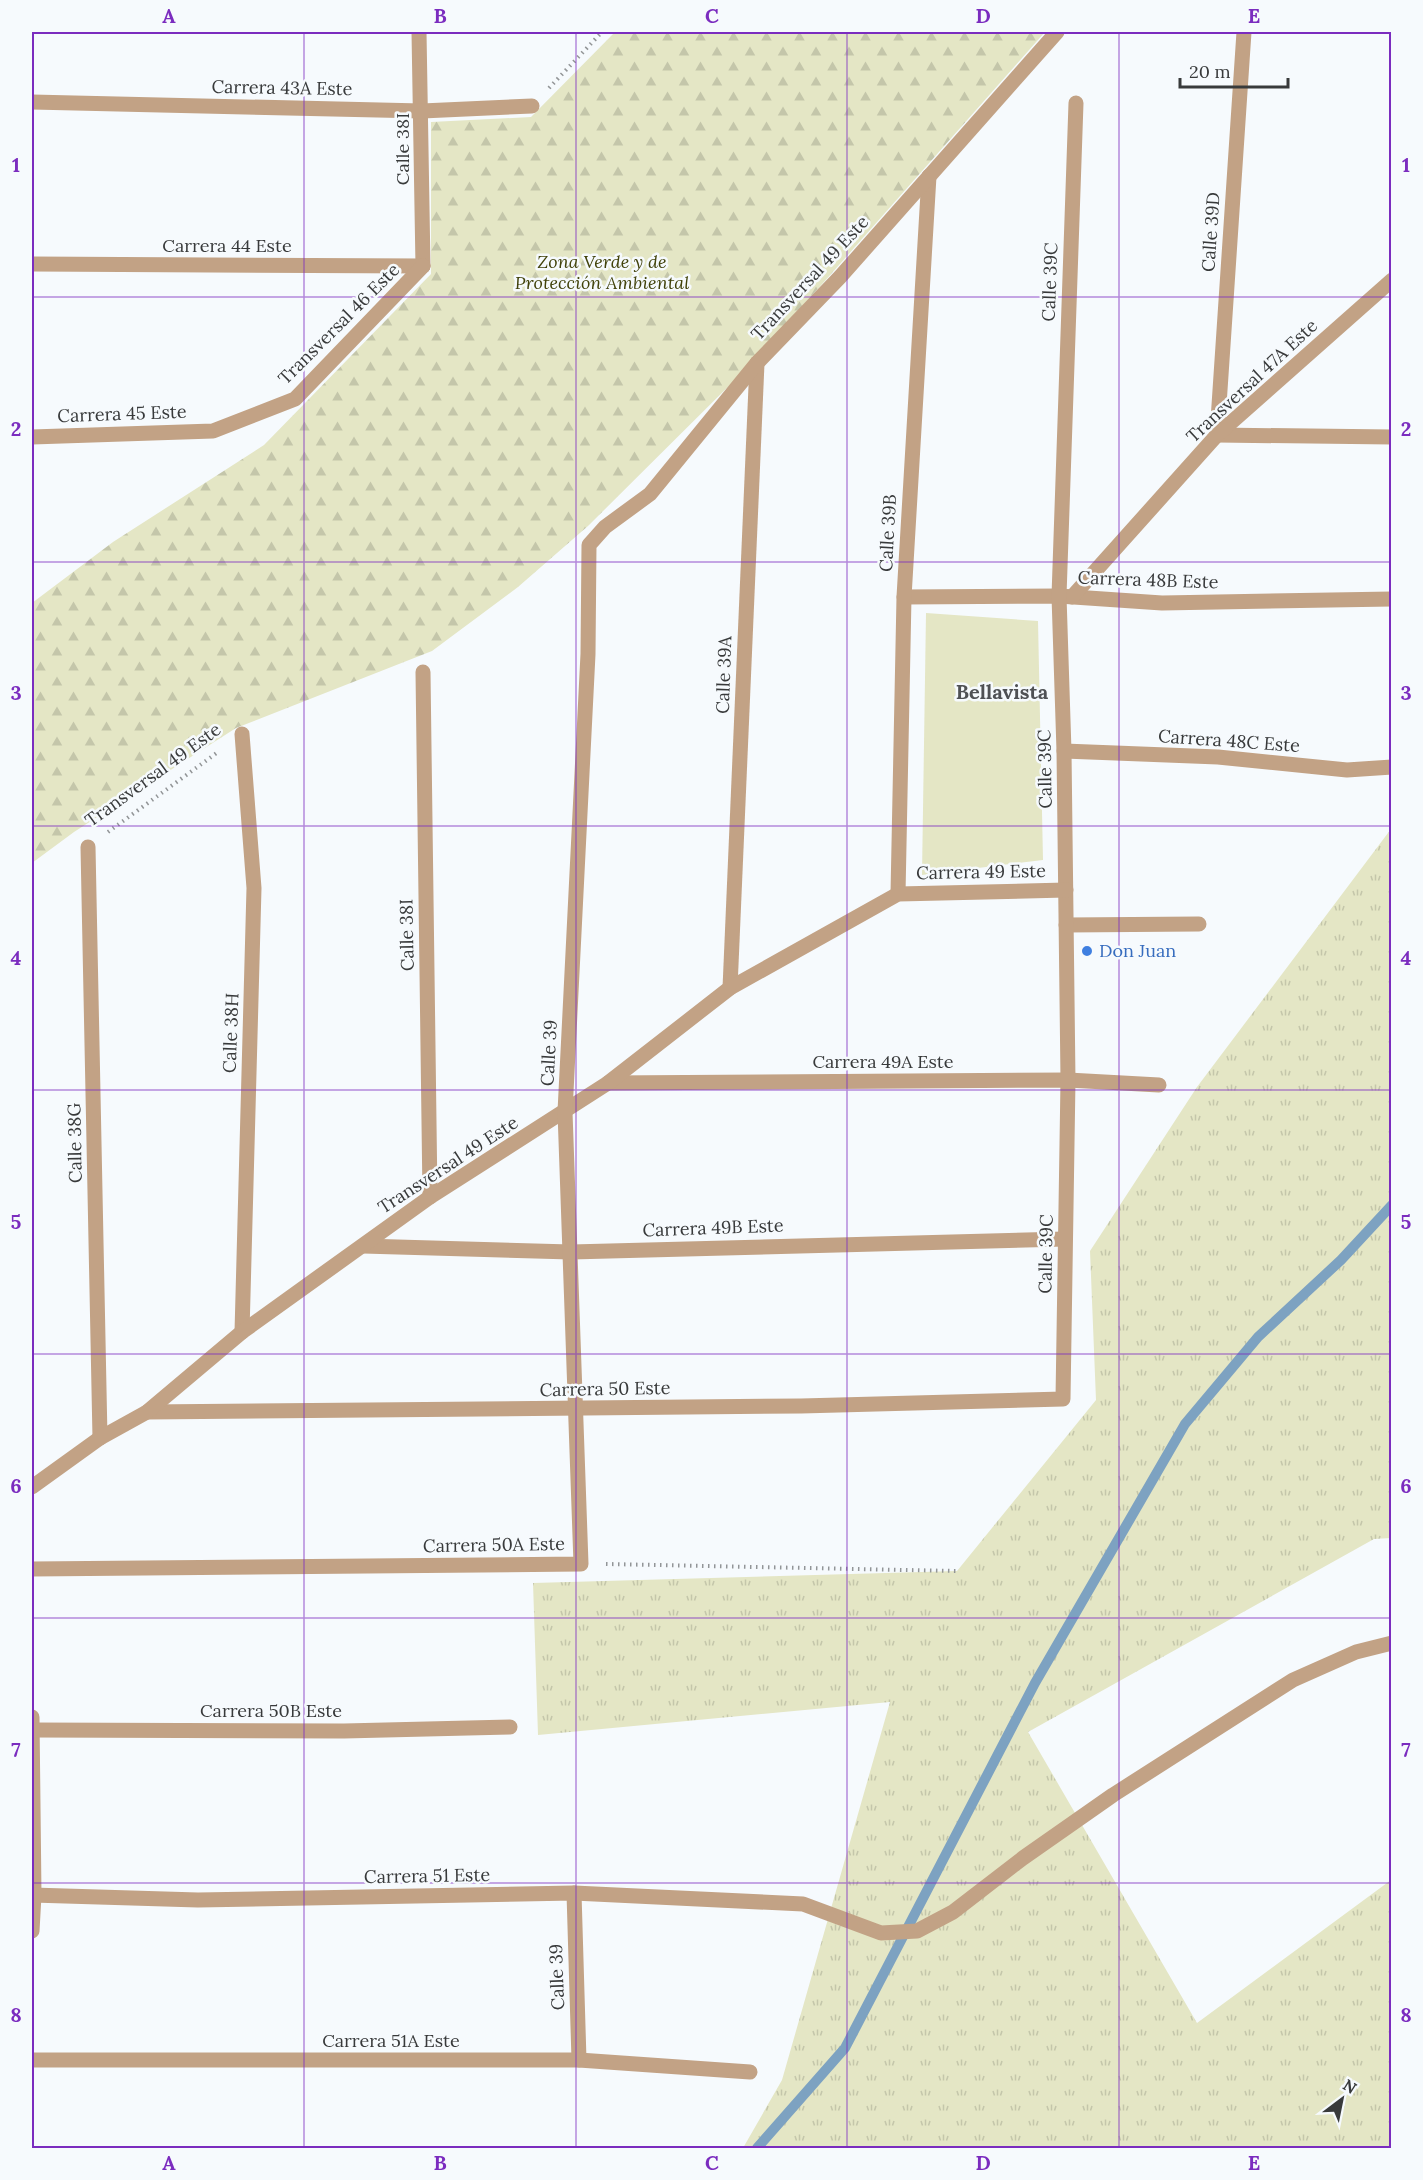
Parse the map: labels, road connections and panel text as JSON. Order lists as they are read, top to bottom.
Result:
{
  "streets": {
    "street": [
      "Carrera 43A Este",
      "Calle 38I",
      "Calle 39D",
      "Carrera 44 Este",
      "Transversal 49 Este",
      "Calle 39C",
      "Transversal 46 Este",
      "Transversal 47A Este",
      "Carrera 45 Este",
      "Calle 39B",
      "Carrera 48B Este",
      "Calle 39A",
      "Carrera 48C Este",
      "Carrera 49 Este",
      "Calle 38H",
      "Calle 39",
      "Carrera 49A Este",
      "Calle 38G",
      "Carrera 49B Este",
      "Carrera 50 Este",
      "Carrera 50A Este",
      "Carrera 50B Este",
      "Carrera 51 Este",
      "Carrera 51A Este"
    ]
  },
  "crossings": [
    ["Carrera 43A Este", "Calle 38I"],
    ["Calle 38I", "Carrera 44 Este"],
    ["Calle 38I", "Transversal 49 Este"],
    ["Calle 38I", "Transversal 46 Este"],
    ["Calle 39D", "Transversal 47A Este"],
    ["Carrera 44 Este", "Transversal 46 Este"],
    ["Transversal 49 Este", "Calle 39B"],
    ["Transversal 49 Este", "Calle 39A"],
    ["Transversal 49 Este", "Carrera 49 Este"],
    ["Transversal 49 Este", "Calle 38H"],
    ["Transversal 49 Este", "Calle 39"],
    ["Transversal 49 Este", "Carrera 49A Este"],
    ["Transversal 49 Este", "Calle 38G"],
    ["Transversal 49 Este", "Carrera 49B Este"],
    ["Transversal 49 Este", "Carrera 50 Este"],
    ["Calle 39C", "Transversal 47A Este"],
    ["Calle 39C", "Carrera 48B Este"],
    ["Calle 39C", "Carrera 48C Este"],
    ["Calle 39C", "Carrera 49 Este"],
    ["Calle 39C", "Carrera 49A Este"],
    ["Calle 39C", "Carrera 49B Este"],
    ["Calle 39C", "Carrera 50 Este"],
    ["Transversal 46 Este", "Carrera 45 Este"],
    ["Transversal 47A Este", "Carrera 48B Este"],
    ["Calle 39B", "Carrera 48B Este"],
    ["Calle 39B", "Carrera 49 Este"],
    ["Calle 39", "Carrera 49B Este"],
    ["Calle 39", "Carrera 50 Este"],
    ["Calle 39", "Carrera 50A Este"],
    ["Calle 39", "Carrera 51 Este"],
    ["Calle 39", "Carrera 51A Este"]
  ],
  "districts": ["Bellavista"],
  "parks": ["Zona Verde y de Protección Ambiental"],
  "places": ["Don Juan"],
  "scale_bar": "20 m",
  "north": "top right",
  "grid": {
    "columns": [
      "A",
      "B",
      "C",
      "D",
      "E"
    ],
    "rows": [
      "1",
      "2",
      "3",
      "4",
      "5",
      "6",
      "7",
      "8"
    ]
  }
}
